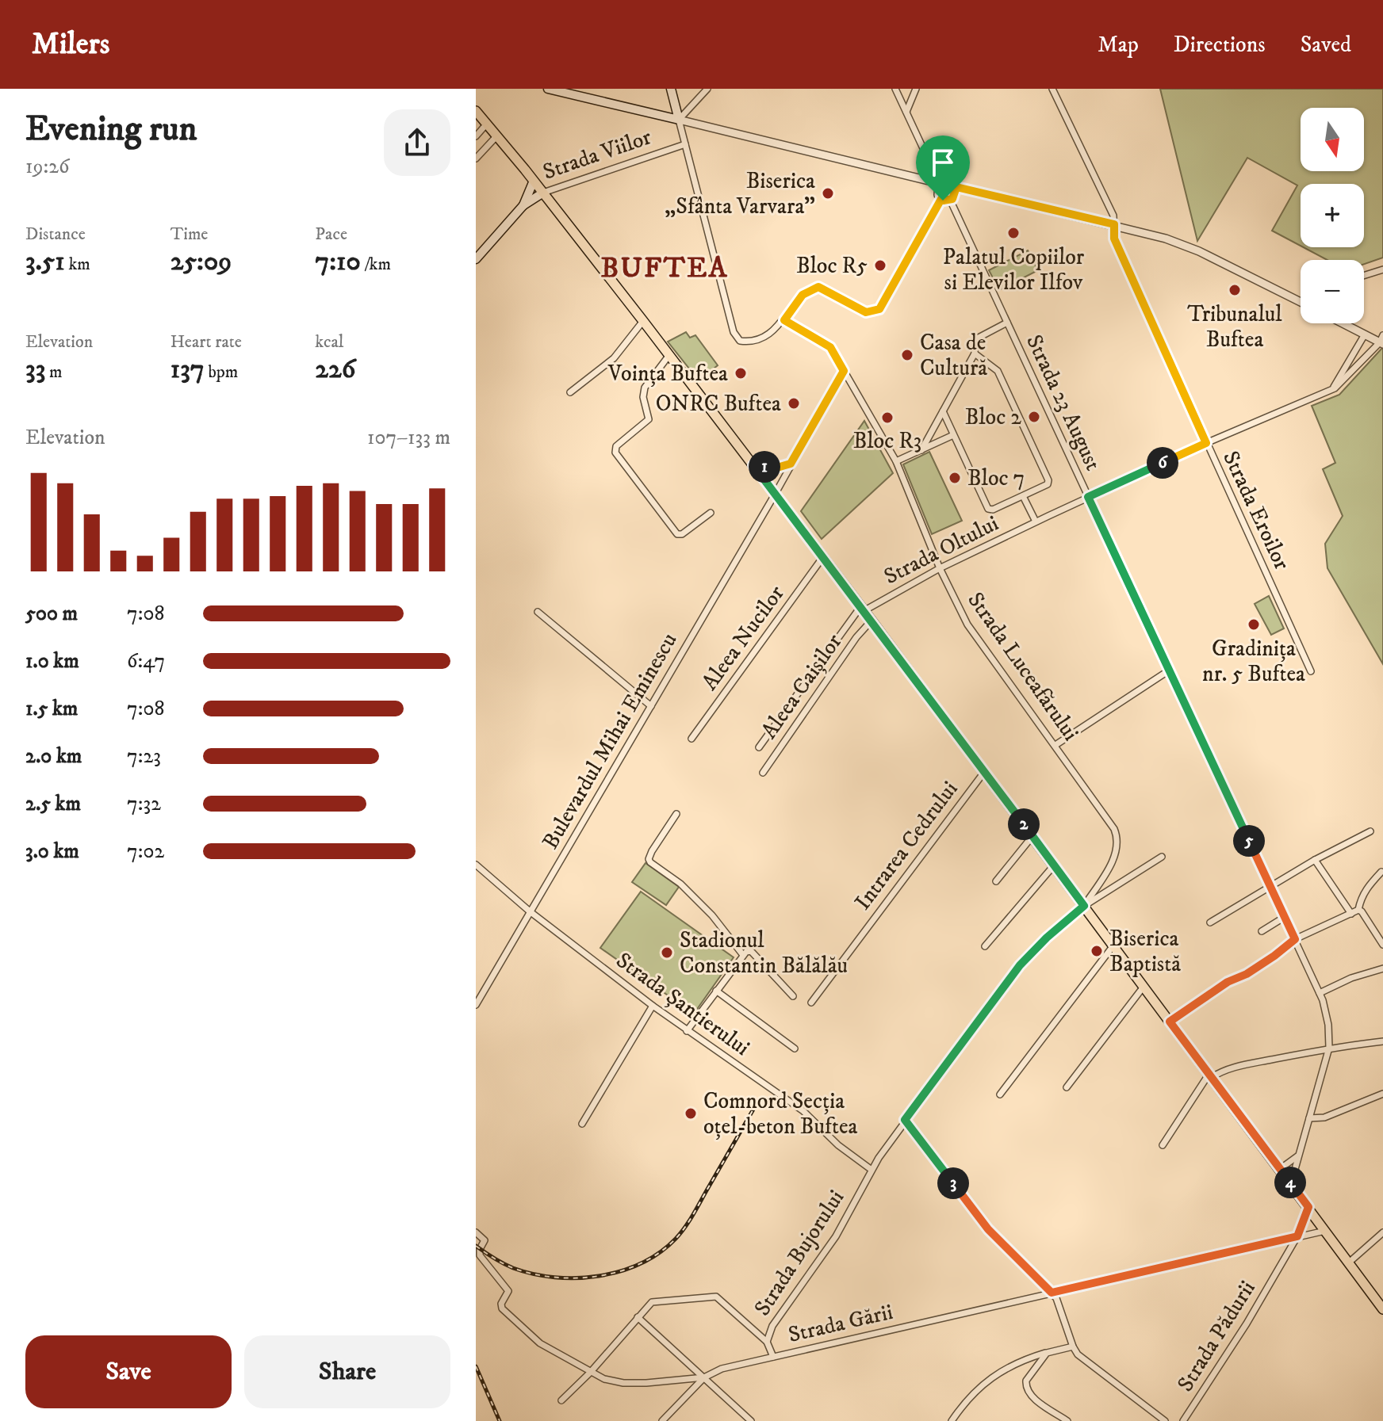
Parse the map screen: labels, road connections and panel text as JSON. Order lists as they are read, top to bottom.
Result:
{
  "streets": {
    "main road": ["Strada Viilor"],
    "street": [
      "Strada 23 August",
      "Strada Eroilor",
      "Strada Oltului",
      "Aleea Nucilor",
      "Strada Luceafărului",
      "Aleea Caișilor",
      "Bulevardul Mihai Eminescu",
      "Intrarea Cedrului",
      "Strada Șantierului",
      "Strada Bujorului",
      "Strada Gării",
      "Strada Pădurii"
    ]
  },
  "crossings": [
    ["Strada 23 August", "Strada Oltului"],
    ["Strada Eroilor", "Strada Oltului"],
    ["Strada Oltului", "Strada Luceafărului"],
    ["Strada Luceafărului", "Bulevardul Mihai Eminescu"],
    ["Strada Luceafărului", "Strada Bujorului"],
    ["Bulevardul Mihai Eminescu", "Strada Șantierului"],
    ["Strada Șantierului", "Strada Bujorului"],
    ["Strada Bujorului", "Strada Gării"],
    ["Strada Gării", "Strada Pădurii"]
  ],
  "districts": ["BUFTEA"],
  "places": [
    "Biserica „Sfânta Varvara\"",
    "Palatul Copiilor si Elevilor Ilfov",
    "Bloc R5",
    "Tribunalul Buftea",
    "Casa de Cultură",
    "Voința Buftea",
    "ONRC Buftea",
    "Bloc 2",
    "Bloc R3",
    "Bloc 7",
    "Gradinița nr. 5 Buftea",
    "Biserica Baptistă",
    "Stadionul Constantin Bălălău",
    "Comnord Secția oțel-beton Buftea"
  ],
  "north": "bottom",
  "page": {
    "header": "Milers",
    "nav": ["Map", "Directions", "Saved"],
    "heading": ["Evening run", "19:26"],
    "map_buttons": ["+", "−"],
    "stats": [
      ["Distance", "3.51 km"],
      ["Time", "25:09"],
      ["Pace", "7:10 /km"],
      ["Elevation", "33 m"],
      ["Heart rate", "137 bpm"],
      ["kcal", "226"]
    ],
    "chart": ["Elevation", "107–133 m"],
    "pins": [
      "6",
      "1",
      "2",
      "5",
      "4",
      "3"
    ],
    "list": [
      {
        "name": "500 m",
        "note": "7:08"
      },
      {
        "name": "1.0 km",
        "note": "6:47"
      },
      {
        "name": "1.5 km",
        "note": "7:08"
      },
      {
        "name": "2.0 km",
        "note": "7:23"
      },
      {
        "name": "2.5 km",
        "note": "7:32"
      },
      {
        "name": "3.0 km",
        "note": "7:02"
      }
    ],
    "buttons": ["Save", "Share"]
  }
}
